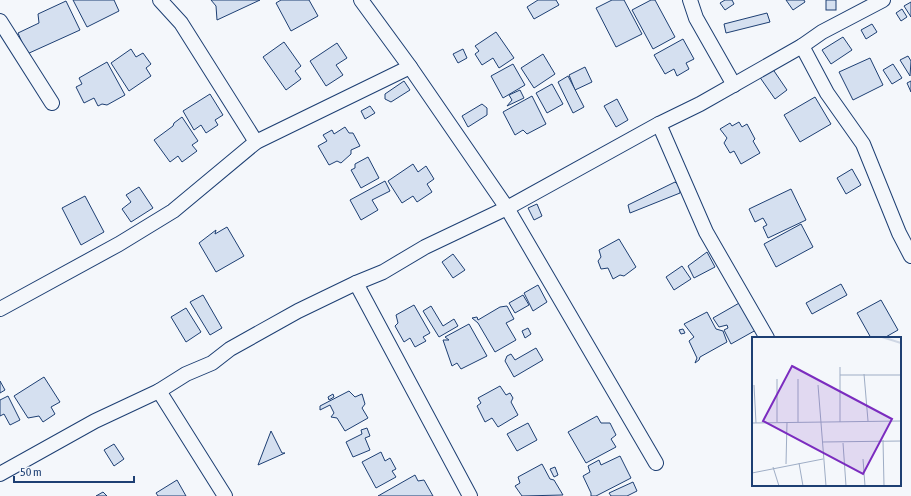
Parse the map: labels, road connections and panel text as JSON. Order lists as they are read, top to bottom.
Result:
{
  "scale_bar": "50 m"
}
